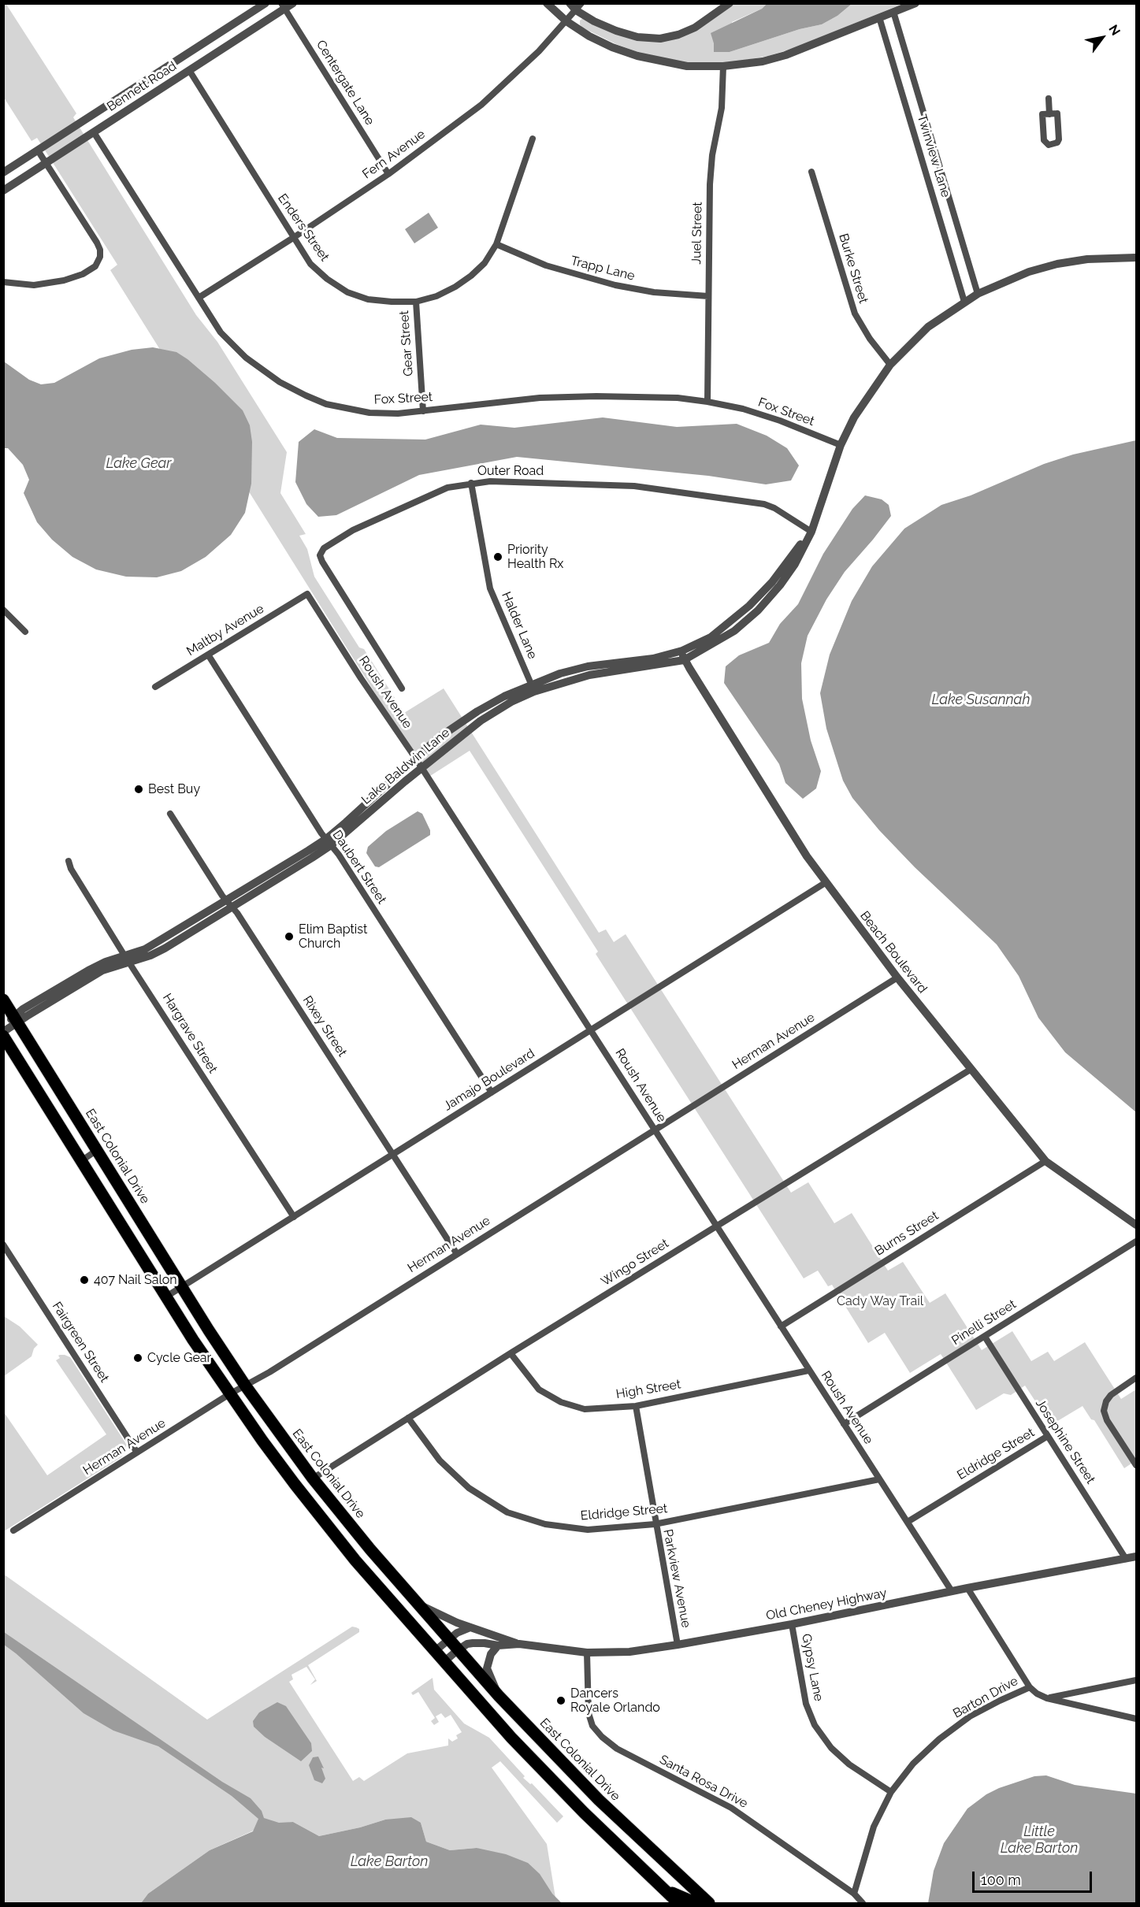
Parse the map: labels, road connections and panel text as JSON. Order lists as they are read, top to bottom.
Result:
{
  "streets": {
    "highway": ["East Colonial Drive"],
    "street": [
      "Centergate Lane",
      "Bennett Road",
      "Fern Avenue",
      "Twinview Lane",
      "Enders Street",
      "Juel Street",
      "Trapp Lane",
      "Burke Street",
      "Gear Street",
      "Fox Street",
      "Outer Road",
      "Halder Lane",
      "Maltby Avenue",
      "Roush Avenue",
      "Lake Baldwin Lane",
      "Daubert Street",
      "Beach Boulevard",
      "Rixey Street",
      "Hargrave Street",
      "Herman Avenue",
      "Jamajo Boulevard",
      "Burns Street",
      "Wingo Street",
      "Pinelli Street",
      "Fairgreen Street",
      "High Street",
      "Josephine Street",
      "Eldridge Street",
      "Parkview Avenue",
      "Old Cheney Highway",
      "Gypsy Lane",
      "Barton Drive",
      "Santa Rosa Drive"
    ]
  },
  "crossings": [
    ["Centergate Lane", "Bennett Road"],
    ["Centergate Lane", "Fern Avenue"],
    ["Bennett Road", "Enders Street"],
    ["Bennett Road", "Fox Street"],
    ["Fern Avenue", "Enders Street"],
    ["Fern Avenue", "Fox Street"],
    ["Twinview Lane", "Lake Baldwin Lane"],
    ["Enders Street", "Trapp Lane"],
    ["Enders Street", "Gear Street"],
    ["Juel Street", "Trapp Lane"],
    ["Juel Street", "Fox Street"],
    ["Burke Street", "Lake Baldwin Lane"],
    ["Gear Street", "Fox Street"],
    ["Fox Street", "Lake Baldwin Lane"],
    ["Outer Road", "Halder Lane"],
    ["Outer Road", "Lake Baldwin Lane"],
    ["Halder Lane", "Lake Baldwin Lane"],
    ["Maltby Avenue", "Roush Avenue"],
    ["Maltby Avenue", "Daubert Street"],
    ["Roush Avenue", "Lake Baldwin Lane"],
    ["Roush Avenue", "Herman Avenue"],
    ["Roush Avenue", "Jamajo Boulevard"],
    ["Roush Avenue", "Burns Street"],
    ["Roush Avenue", "Wingo Street"],
    ["Roush Avenue", "Pinelli Street"],
    ["Roush Avenue", "High Street"],
    ["Roush Avenue", "Eldridge Street"],
    ["Roush Avenue", "Old Cheney Highway"],
    ["Lake Baldwin Lane", "Daubert Street"],
    ["Lake Baldwin Lane", "Beach Boulevard"],
    ["Lake Baldwin Lane", "Rixey Street"],
    ["Lake Baldwin Lane", "Hargrave Street"],
    ["Lake Baldwin Lane", "East Colonial Drive"],
    ["Daubert Street", "Jamajo Boulevard"],
    ["Beach Boulevard", "Herman Avenue"],
    ["Beach Boulevard", "Jamajo Boulevard"],
    ["Beach Boulevard", "Burns Street"],
    ["Beach Boulevard", "Wingo Street"],
    ["Rixey Street", "Herman Avenue"],
    ["Rixey Street", "Jamajo Boulevard"],
    ["Hargrave Street", "Jamajo Boulevard"],
    ["Herman Avenue", "East Colonial Drive"],
    ["Herman Avenue", "Fairgreen Street"],
    ["Jamajo Boulevard", "East Colonial Drive"],
    ["East Colonial Drive", "Wingo Street"],
    ["East Colonial Drive", "Old Cheney Highway"],
    ["Wingo Street", "High Street"],
    ["Wingo Street", "Eldridge Street"],
    ["Pinelli Street", "Josephine Street"],
    ["High Street", "Parkview Avenue"],
    ["Josephine Street", "Eldridge Street"],
    ["Josephine Street", "Old Cheney Highway"],
    ["Eldridge Street", "Parkview Avenue"],
    ["Parkview Avenue", "Old Cheney Highway"],
    ["Old Cheney Highway", "Gypsy Lane"],
    ["Old Cheney Highway", "Santa Rosa Drive"],
    ["Gypsy Lane", "Barton Drive"],
    ["Barton Drive", "Santa Rosa Drive"]
  ],
  "water": [
    "Lake Gear",
    "Lake Susannah",
    "Little Lake Barton",
    "Lake Barton"
  ],
  "parks": ["Cady Way Trail"],
  "places": [
    "Priority Health Rx",
    "Best Buy",
    "Elim Baptist Church",
    "407 Nail Salon",
    "Cycle Gear",
    "Dancers Royale Orlando"
  ],
  "scale_bar": "100 m",
  "north": "top right"
}
